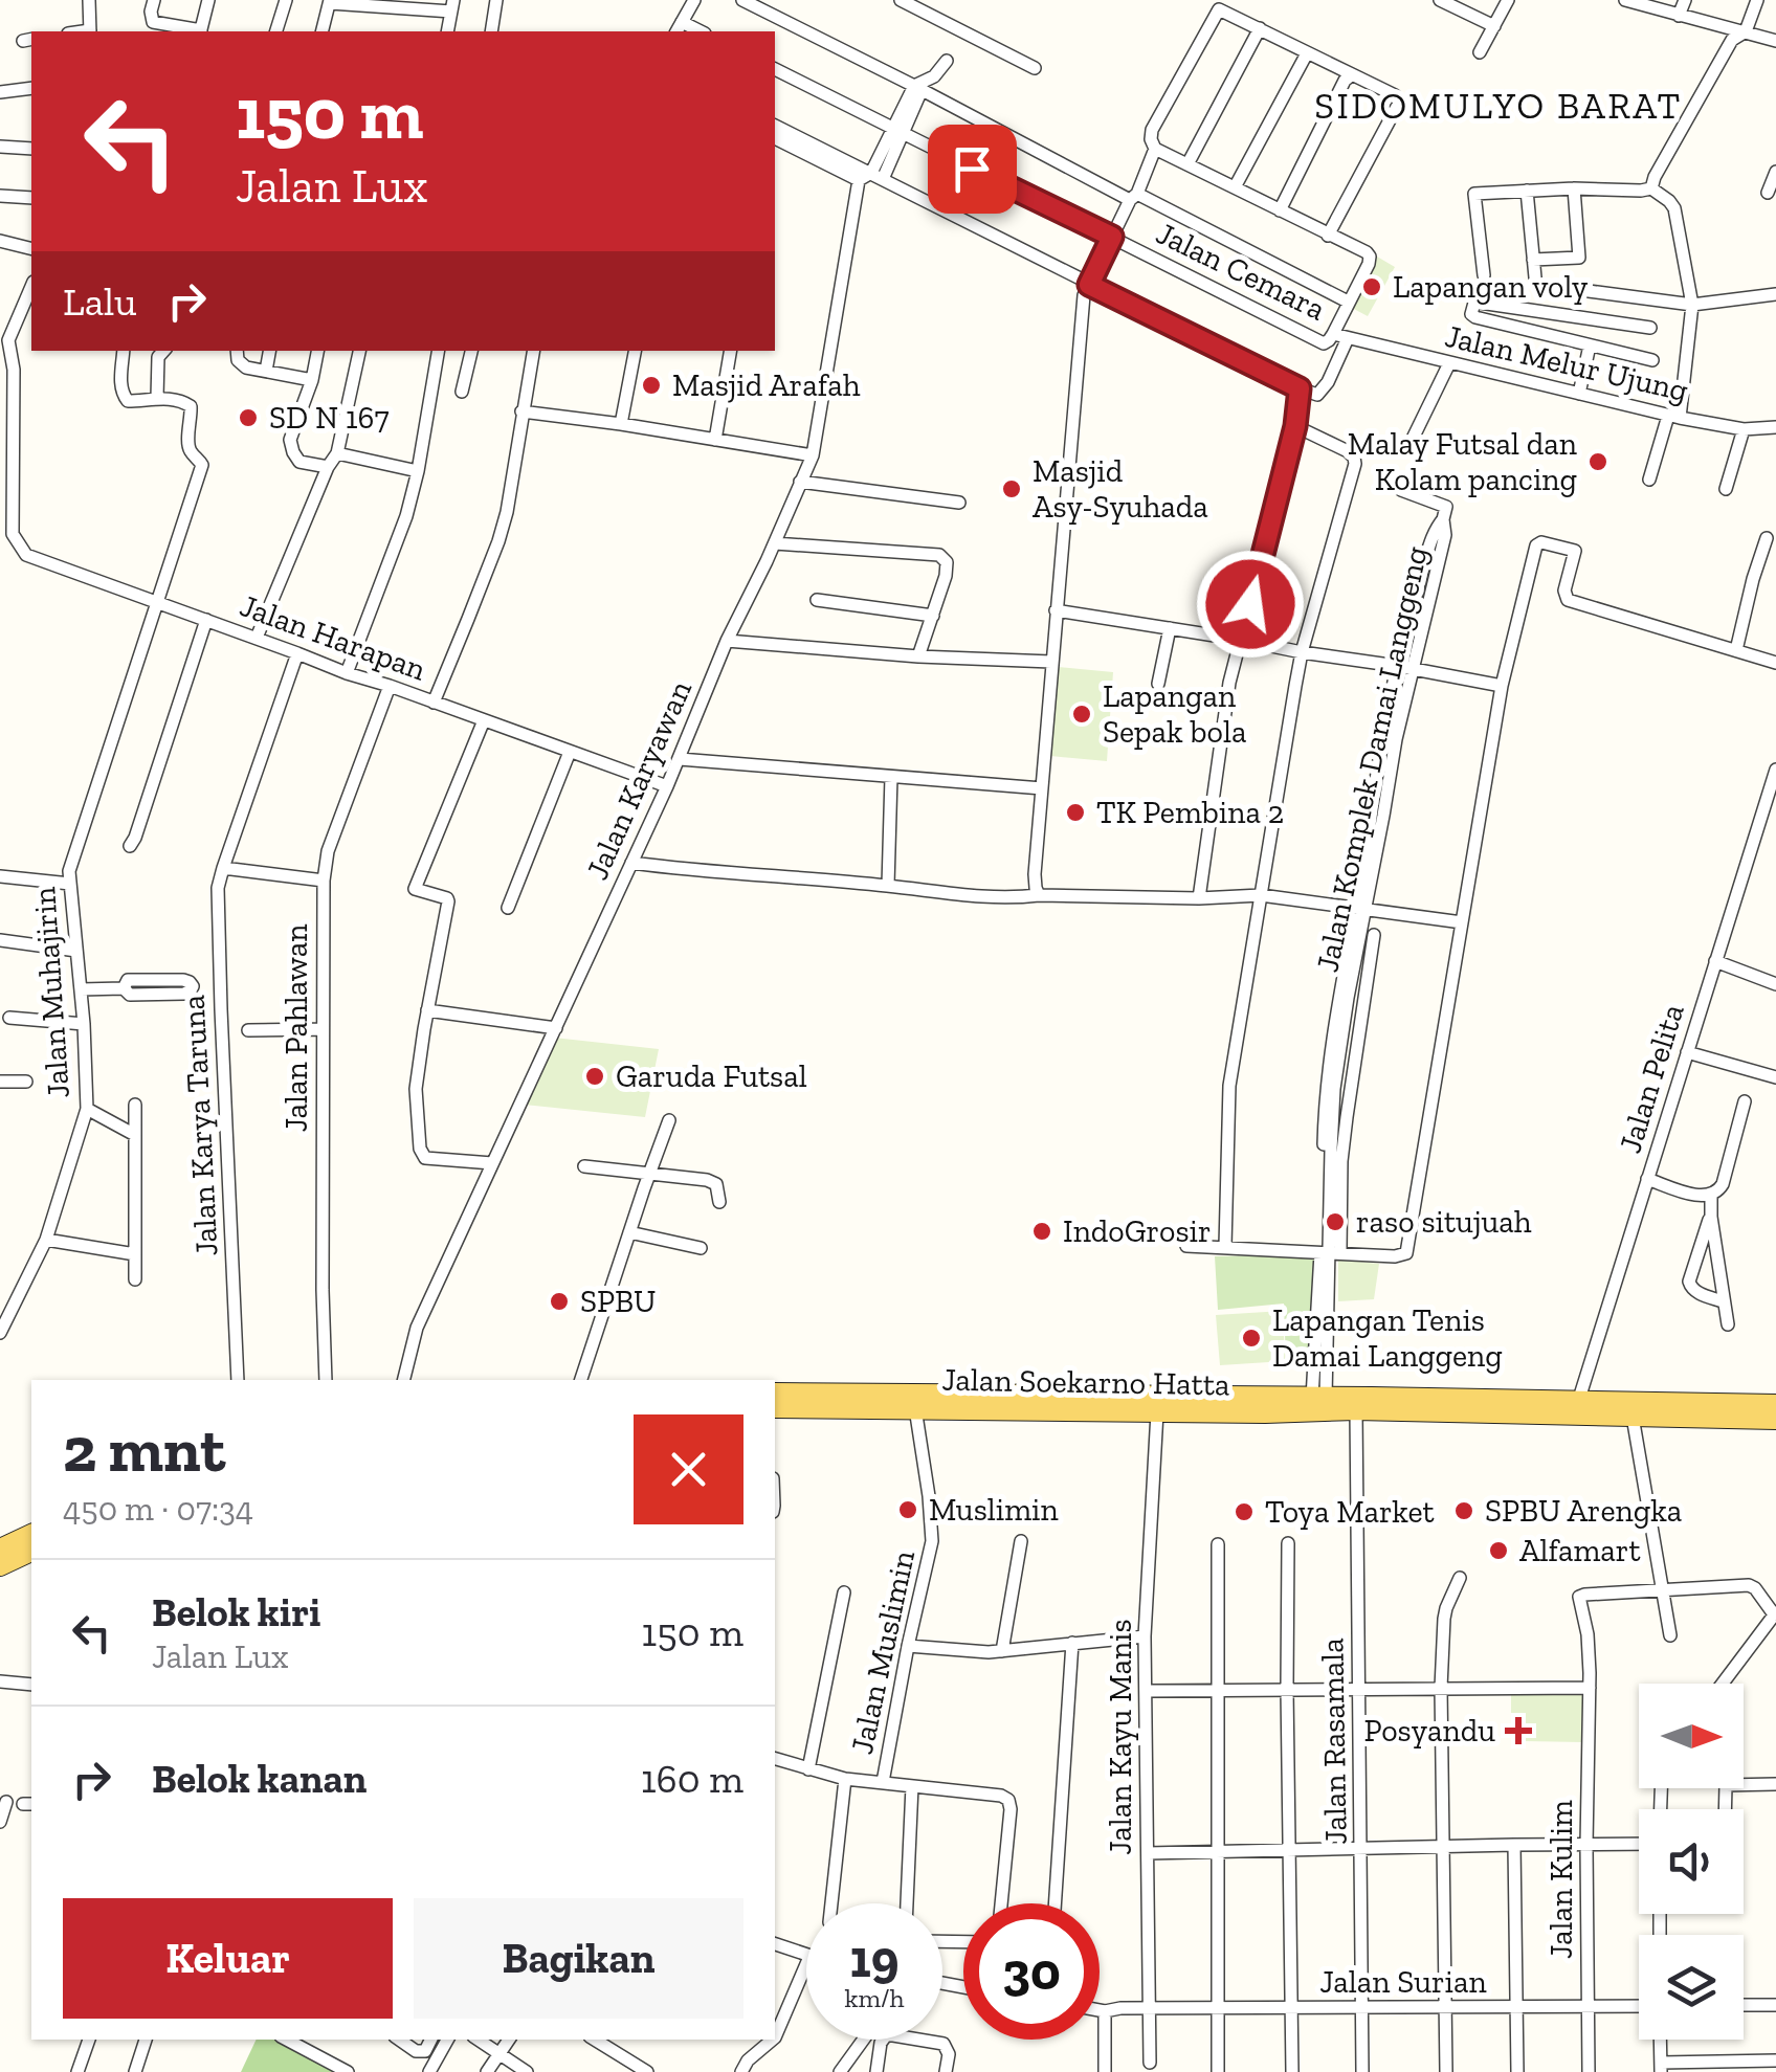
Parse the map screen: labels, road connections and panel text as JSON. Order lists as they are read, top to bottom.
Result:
{
  "streets": {
    "main road": ["Jalan Soekarno Hatta"],
    "street": [
      "Jalan Cemara",
      "Jalan Melur Ujung",
      "Jalan Harapan",
      "Jalan Komplek Damai Langgeng",
      "Jalan Karyawan",
      "Jalan Muhajirin",
      "Jalan Pahlawan",
      "Jalan Pelita",
      "Jalan Karya Taruna",
      "Jalan Muslimin",
      "Jalan Kayu Manis",
      "Jalan Rasamala",
      "Jalan Kulim",
      "Jalan Surian"
    ]
  },
  "crossings": [
    ["Jalan Cemara", "Jalan Melur Ujung"],
    ["Jalan Cemara", "Jalan Karyawan"],
    ["Jalan Harapan", "Jalan Karyawan"],
    ["Jalan Harapan", "Jalan Muhajirin"],
    ["Jalan Harapan", "Jalan Pahlawan"],
    ["Jalan Harapan", "Jalan Karya Taruna"],
    ["Jalan Komplek Damai Langgeng", "Jalan Soekarno Hatta"],
    ["Jalan Pelita", "Jalan Soekarno Hatta"],
    ["Jalan Soekarno Hatta", "Jalan Muslimin"],
    ["Jalan Soekarno Hatta", "Jalan Kayu Manis"],
    ["Jalan Soekarno Hatta", "Jalan Rasamala"],
    ["Jalan Kayu Manis", "Jalan Surian"],
    ["Jalan Rasamala", "Jalan Surian"],
    ["Jalan Kulim", "Jalan Surian"]
  ],
  "districts": ["SIDOMULYO BARAT"],
  "places": {
    "other": [
      "Lapangan voly",
      "Masjid Arafah",
      "SD N 167",
      "Malay Futsal dan Kolam pancing",
      "Masjid Asy-Syuhada",
      "Lapangan Sepak bola",
      "TK Pembina 2",
      "Garuda Futsal",
      "raso situjuah",
      "IndoGrosir",
      "SPBU",
      "Lapangan Tenis Damai Langgeng",
      "Muslimin",
      "SPBU Arengka",
      "Toya Market",
      "Alfamart"
    ],
    "health": ["Posyandu"]
  },
  "north": "right",
  "page": {
    "turn": ["150 m", "Jalan Lux"],
    "then": "Lalu",
    "heading": ["2 mnt", "450 m · 07:34"],
    "list": [
      {
        "name": "Belok kiri",
        "note": "Jalan Lux",
        "value": "150 m"
      },
      {
        "name": "Belok kanan",
        "value": "160 m"
      }
    ],
    "buttons": ["Keluar", "Bagikan"],
    "speed": "19 km/h",
    "limit": "30"
  }
}
